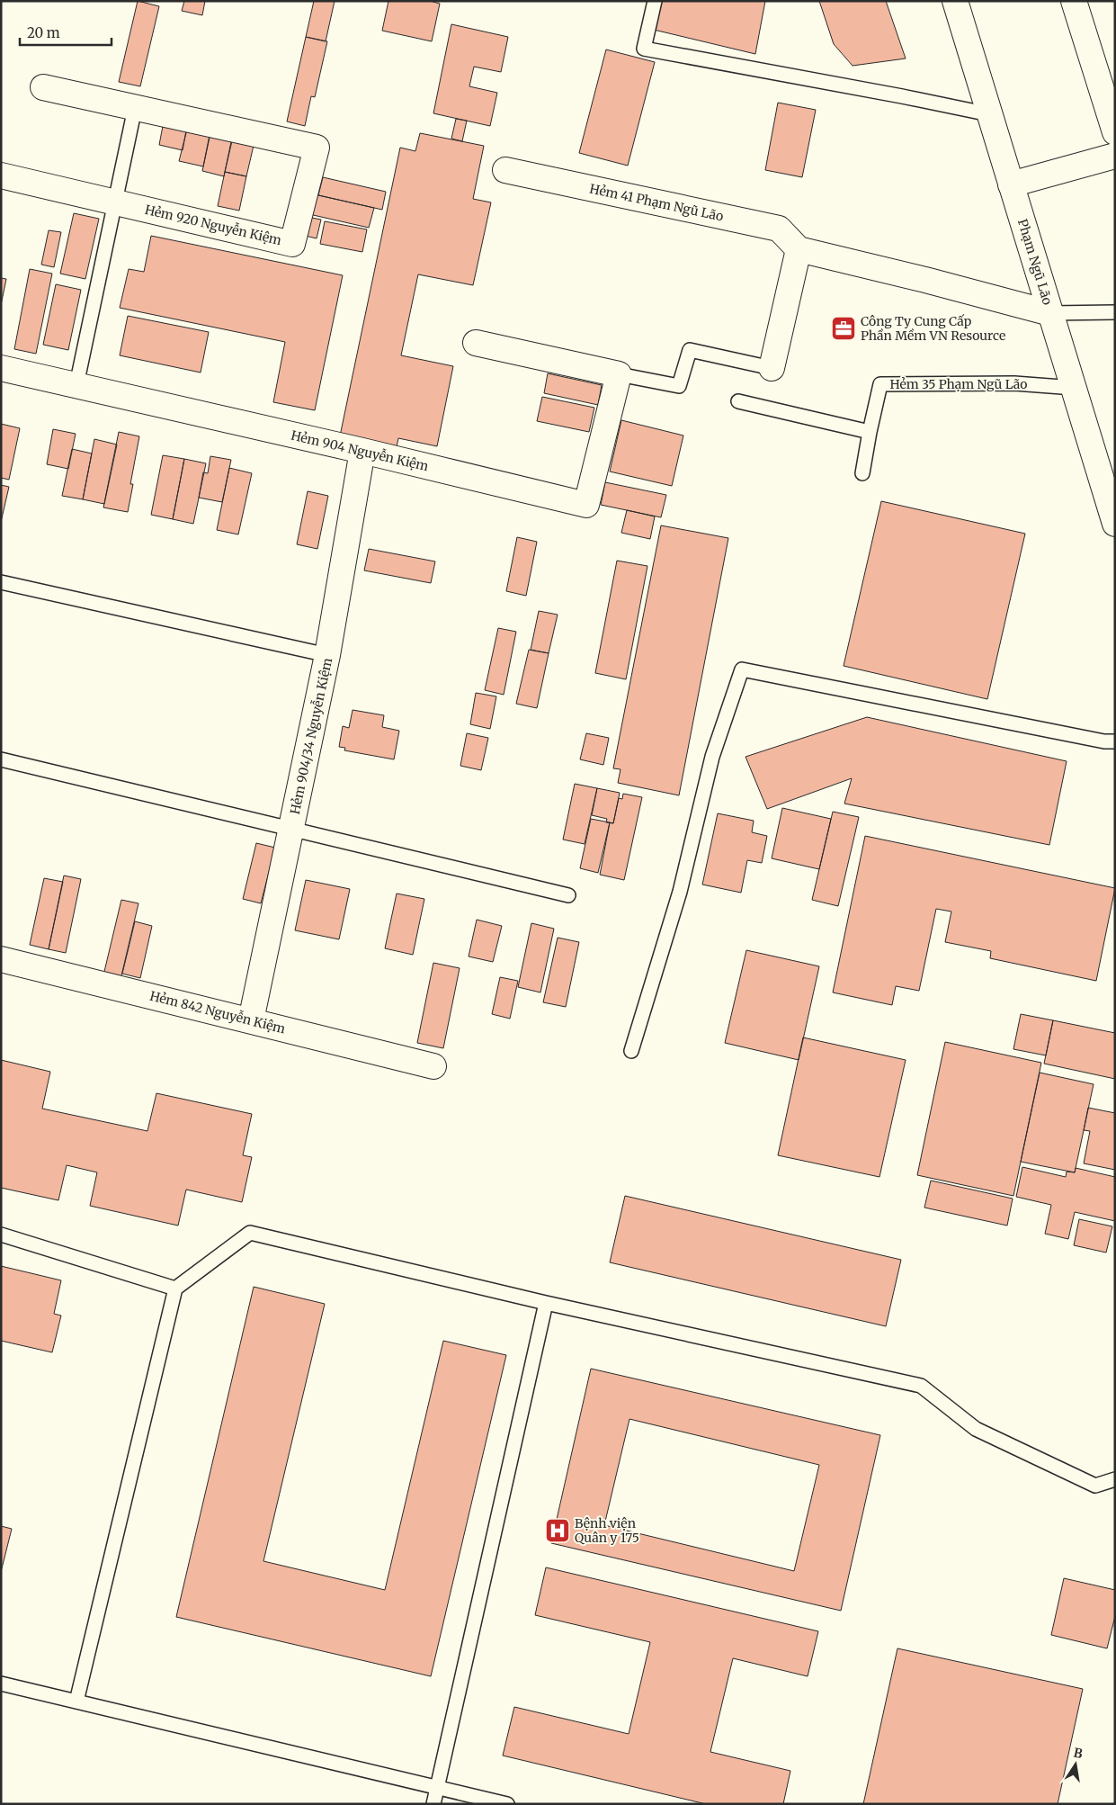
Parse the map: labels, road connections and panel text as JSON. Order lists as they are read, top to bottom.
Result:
{
  "streets": {
    "street": [
      "Hẻm 41 Phạm Ngũ Lão",
      "Hẻm 920 Nguyễn Kiệm",
      "Phạm Ngũ Lão",
      "Hẻm 904 Nguyễn Kiệm",
      "Hẻm 904/34 Nguyễn Kiệm",
      "Hẻm 842 Nguyễn Kiệm"
    ],
    "lane": ["Hẻm 35 Phạm Ngũ Lão"]
  },
  "crossings": [
    ["Phạm Ngũ Lão", "Hẻm 35 Phạm Ngũ Lão"],
    ["Hẻm 904 Nguyễn Kiệm", "Hẻm 904/34 Nguyễn Kiệm"],
    ["Hẻm 904/34 Nguyễn Kiệm", "Hẻm 842 Nguyễn Kiệm"]
  ],
  "places": {
    "office": ["Công Ty Cung Cấp Phần Mềm VN Resource"],
    "hospital": ["Bệnh viện Quân y 175"]
  },
  "scale_bar": "20 m",
  "north": "top"
}
